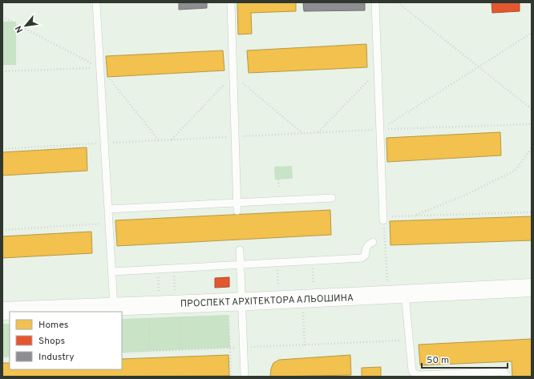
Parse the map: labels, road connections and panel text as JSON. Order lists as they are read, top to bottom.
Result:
{
  "streets": {
    "street": ["ПРОСПЕКТ АРХІТЕКТОРА АЛЬОШИНА"]
  },
  "legend": ["Homes", "Shops", "Industry"],
  "scale_bar": "50 m",
  "north": "bottom left"
}
